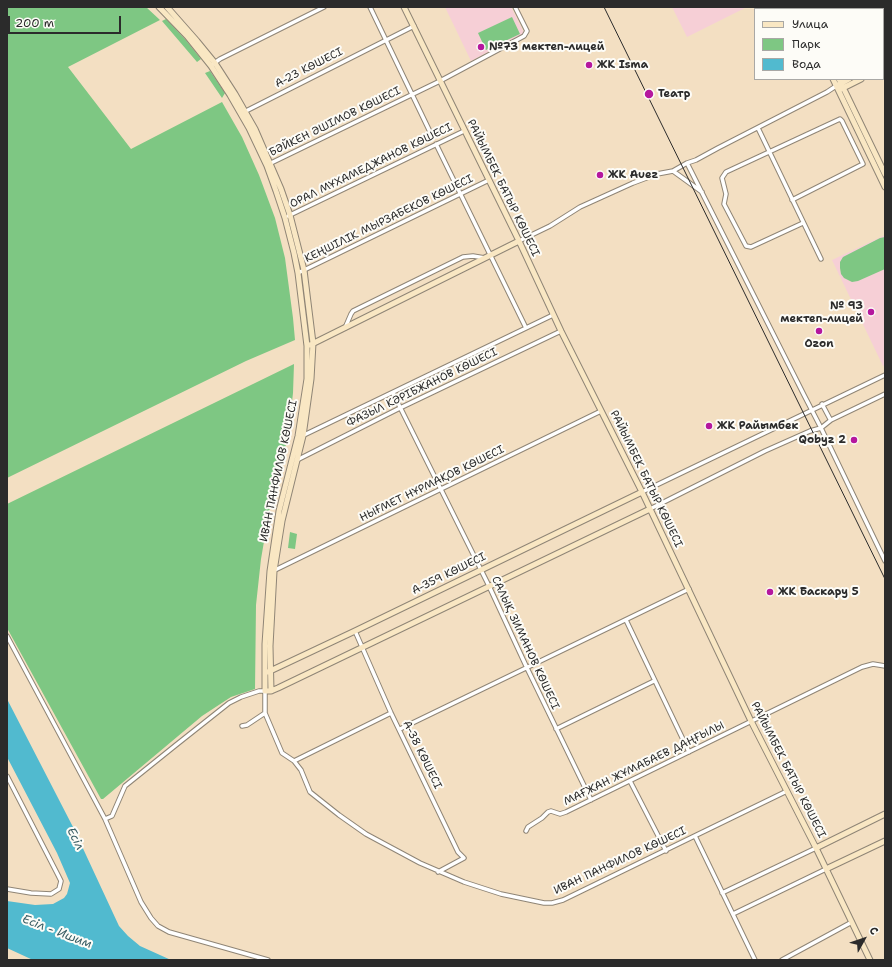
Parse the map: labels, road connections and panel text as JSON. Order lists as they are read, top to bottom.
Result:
{
  "streets": {
    "street": [
      "А-23 КӨШЕСІ",
      "БӘЙКЕН ӘШІМОВ КӨШЕСІ",
      "ОРАЛ МҰХАМЕДЖАНОВ КӨШЕСІ",
      "РАЙЫМБЕК БАТЫР КӨШЕСІ",
      "КЕҢШІЛІК МЫРЗАБЕКОВ КӨШЕСІ",
      "ФАЗЫЛ КӘРІБЖАНОВ КӨШЕСІ",
      "ИВАН ПАНФИЛОВ КӨШЕСІ",
      "НЫҒМЕТ НҰРМАҚОВ КӨШЕСІ",
      "А-359 КӨШЕСІ",
      "САЛЫҚ ЗИМАНОВ КӨШЕСІ",
      "А-38 КӨШЕСІ",
      "МАҒЖАН ЖҰМАБАЕВ ДАҢҒЫЛЫ"
    ]
  },
  "crossings": [
    ["А-23 КӨШЕСІ", "РАЙЫМБЕК БАТЫР КӨШЕСІ"],
    ["А-23 КӨШЕСІ", "ИВАН ПАНФИЛОВ КӨШЕСІ"],
    ["БӘЙКЕН ӘШІМОВ КӨШЕСІ", "РАЙЫМБЕК БАТЫР КӨШЕСІ"],
    ["БӘЙКЕН ӘШІМОВ КӨШЕСІ", "ИВАН ПАНФИЛОВ КӨШЕСІ"],
    ["ОРАЛ МҰХАМЕДЖАНОВ КӨШЕСІ", "РАЙЫМБЕК БАТЫР КӨШЕСІ"],
    ["ОРАЛ МҰХАМЕДЖАНОВ КӨШЕСІ", "ИВАН ПАНФИЛОВ КӨШЕСІ"],
    ["РАЙЫМБЕК БАТЫР КӨШЕСІ", "КЕҢШІЛІК МЫРЗАБЕКОВ КӨШЕСІ"],
    ["РАЙЫМБЕК БАТЫР КӨШЕСІ", "ФАЗЫЛ КӘРІБЖАНОВ КӨШЕСІ"],
    ["РАЙЫМБЕК БАТЫР КӨШЕСІ", "ИВАН ПАНФИЛОВ КӨШЕСІ"],
    ["РАЙЫМБЕК БАТЫР КӨШЕСІ", "НЫҒМЕТ НҰРМАҚОВ КӨШЕСІ"],
    ["РАЙЫМБЕК БАТЫР КӨШЕСІ", "А-359 КӨШЕСІ"],
    ["РАЙЫМБЕК БАТЫР КӨШЕСІ", "МАҒЖАН ЖҰМАБАЕВ ДАҢҒЫЛЫ"],
    ["КЕҢШІЛІК МЫРЗАБЕКОВ КӨШЕСІ", "ИВАН ПАНФИЛОВ КӨШЕСІ"],
    ["ФАЗЫЛ КӘРІБЖАНОВ КӨШЕСІ", "ИВАН ПАНФИЛОВ КӨШЕСІ"],
    ["ФАЗЫЛ КӘРІБЖАНОВ КӨШЕСІ", "САЛЫҚ ЗИМАНОВ КӨШЕСІ"],
    ["ИВАН ПАНФИЛОВ КӨШЕСІ", "НЫҒМЕТ НҰРМАҚОВ КӨШЕСІ"],
    ["ИВАН ПАНФИЛОВ КӨШЕСІ", "А-359 КӨШЕСІ"],
    ["ИВАН ПАНФИЛОВ КӨШЕСІ", "А-38 КӨШЕСІ"],
    ["НЫҒМЕТ НҰРМАҚОВ КӨШЕСІ", "САЛЫҚ ЗИМАНОВ КӨШЕСІ"],
    ["А-359 КӨШЕСІ", "САЛЫҚ ЗИМАНОВ КӨШЕСІ"],
    ["А-359 КӨШЕСІ", "А-38 КӨШЕСІ"],
    ["САЛЫҚ ЗИМАНОВ КӨШЕСІ", "МАҒЖАН ЖҰМАБАЕВ ДАҢҒЫЛЫ"]
  ],
  "water": ["Есіл", "Есіл - Ишим"],
  "places": [
    "№73 мектеп-лицей",
    "ЖК Isma",
    "Театр",
    "ЖК Auez",
    "№ 93 мектеп-лицей",
    "Ozon",
    "ЖК Райымбек",
    "Qobyz 2",
    "ЖК Баскару 5"
  ],
  "legend": ["Улица", "Парк", "Вода"],
  "scale_bar": "200 m",
  "north": "top right"
}
